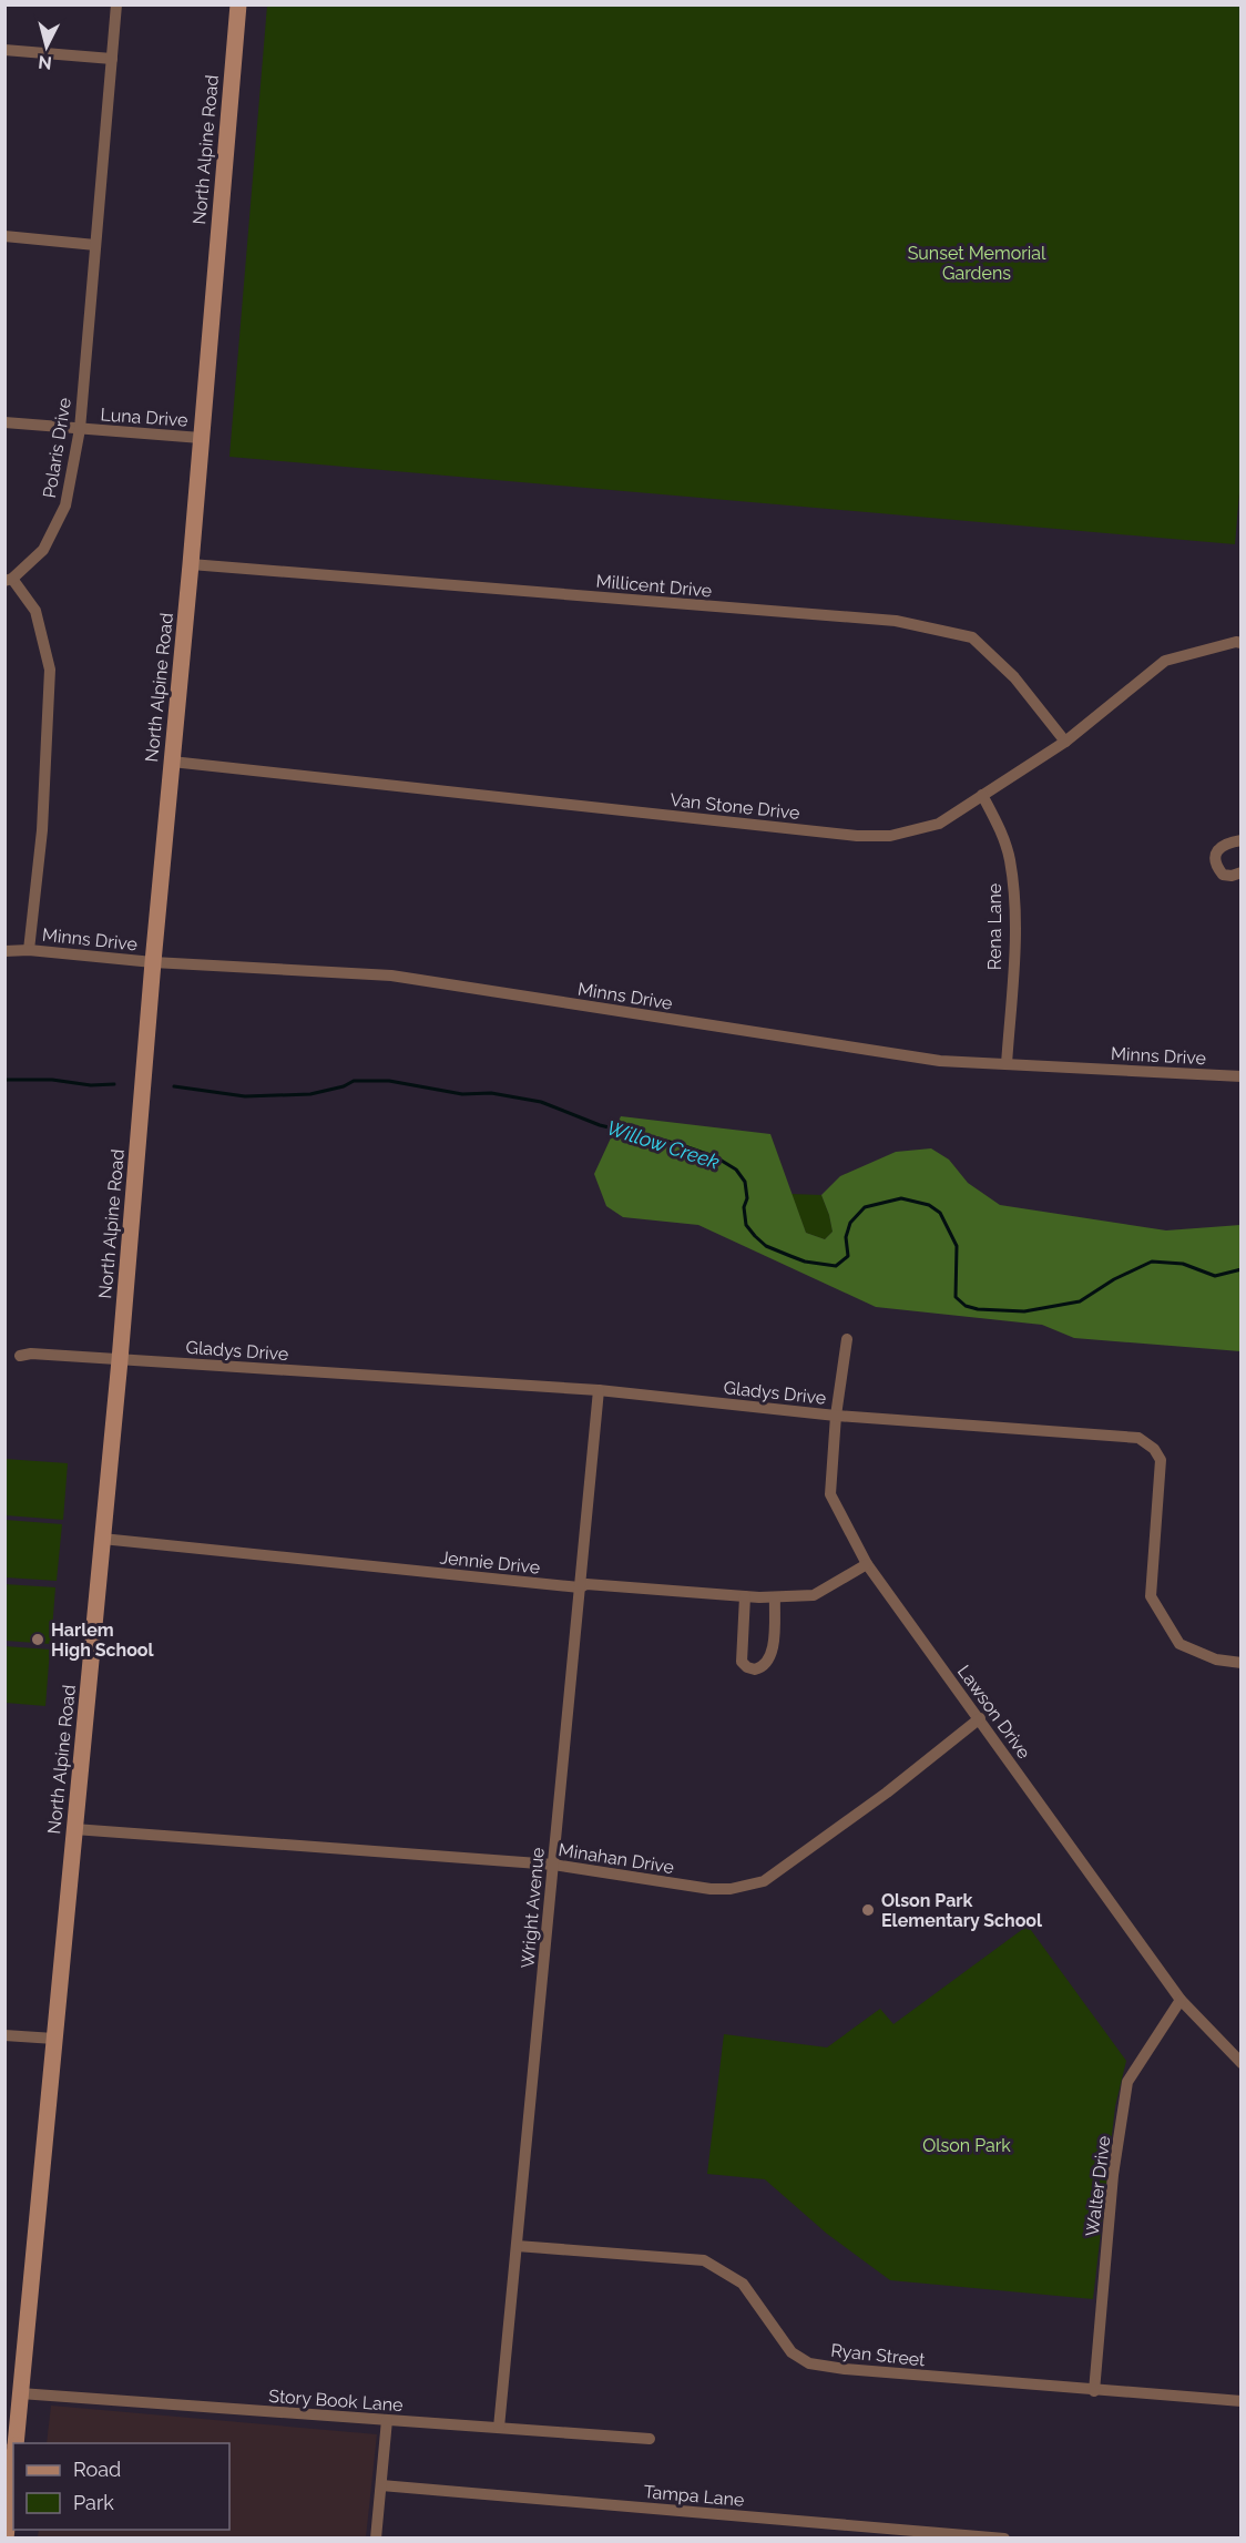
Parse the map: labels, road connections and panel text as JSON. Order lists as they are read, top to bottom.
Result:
{
  "streets": {
    "main road": ["North Alpine Road"],
    "street": [
      "Luna Drive",
      "Polaris Drive",
      "Millicent Drive",
      "Van Stone Drive",
      "Rena Lane",
      "Minns Drive",
      "Gladys Drive",
      "Jennie Drive",
      "Lawson Drive",
      "Minahan Drive",
      "Wright Avenue",
      "Walter Drive",
      "Ryan Street",
      "Story Book Lane",
      "Tampa Lane"
    ]
  },
  "crossings": [
    ["North Alpine Road", "Luna Drive"],
    ["North Alpine Road", "Millicent Drive"],
    ["North Alpine Road", "Van Stone Drive"],
    ["North Alpine Road", "Minns Drive"],
    ["North Alpine Road", "Gladys Drive"],
    ["North Alpine Road", "Jennie Drive"],
    ["North Alpine Road", "Minahan Drive"],
    ["North Alpine Road", "Story Book Lane"],
    ["Luna Drive", "Polaris Drive"],
    ["Polaris Drive", "Minns Drive"],
    ["Millicent Drive", "Van Stone Drive"],
    ["Van Stone Drive", "Rena Lane"],
    ["Rena Lane", "Minns Drive"],
    ["Gladys Drive", "Lawson Drive"],
    ["Gladys Drive", "Wright Avenue"],
    ["Jennie Drive", "Lawson Drive"],
    ["Jennie Drive", "Wright Avenue"],
    ["Lawson Drive", "Minahan Drive"],
    ["Lawson Drive", "Walter Drive"],
    ["Minahan Drive", "Wright Avenue"],
    ["Wright Avenue", "Ryan Street"],
    ["Wright Avenue", "Story Book Lane"],
    ["Walter Drive", "Ryan Street"]
  ],
  "water": ["Willow Creek"],
  "parks": ["Sunset Memorial Gardens", "Olson Park"],
  "places": ["Harlem High School", "Olson Park Elementary School"],
  "legend": ["Road", "Park"],
  "north": "bottom"
}
